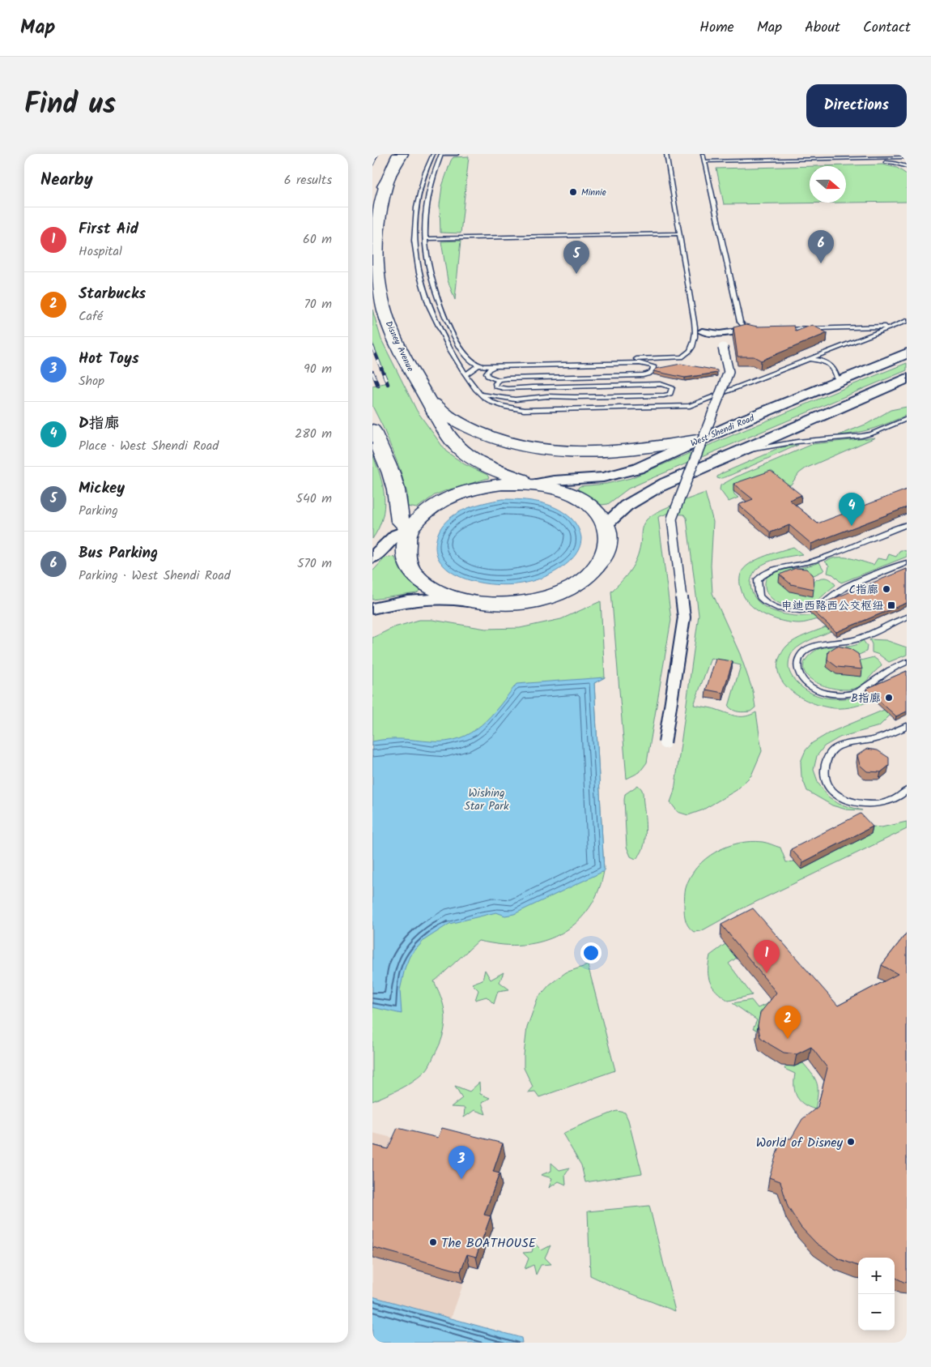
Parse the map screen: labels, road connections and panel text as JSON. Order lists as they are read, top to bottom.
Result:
{
  "streets": {
    "highway": ["Disney Avenue"],
    "street": ["West Shendi Road"]
  },
  "crossings": [
    ["Disney Avenue", "West Shendi Road"]
  ],
  "parks": ["Wishing Star Park"],
  "places": {
    "other": [
      "Minnie",
      "C指廊",
      "B指廊",
      "World of Disney",
      "The BOATHOUSE"
    ],
    "transit": ["申迪西路西公交枢纽"]
  },
  "north": "right",
  "page": {
    "header": "Map",
    "nav": [
      "Home",
      "Map",
      "About",
      "Contact"
    ],
    "title": "Find us",
    "buttons": "Directions",
    "heading": ["Nearby", "6 results"],
    "list": [
      {
        "mark": "1",
        "name": "First Aid",
        "note": "Hospital",
        "value": "60 m"
      },
      {
        "mark": "2",
        "name": "Starbucks",
        "note": "Café",
        "value": "70 m"
      },
      {
        "mark": "3",
        "name": "Hot Toys",
        "note": "Shop",
        "value": "90 m"
      },
      {
        "mark": "4",
        "name": "D指廊",
        "note": "Place · West Shendi Road",
        "value": "280 m"
      },
      {
        "mark": "5",
        "name": "Mickey",
        "note": "Parking",
        "value": "540 m"
      },
      {
        "mark": "6",
        "name": "Bus Parking",
        "note": "Parking · West Shendi Road",
        "value": "570 m"
      }
    ],
    "pins": [
      "6",
      "5",
      "4",
      "1",
      "2",
      "3"
    ],
    "map_buttons": ["+", "−"]
  }
}
